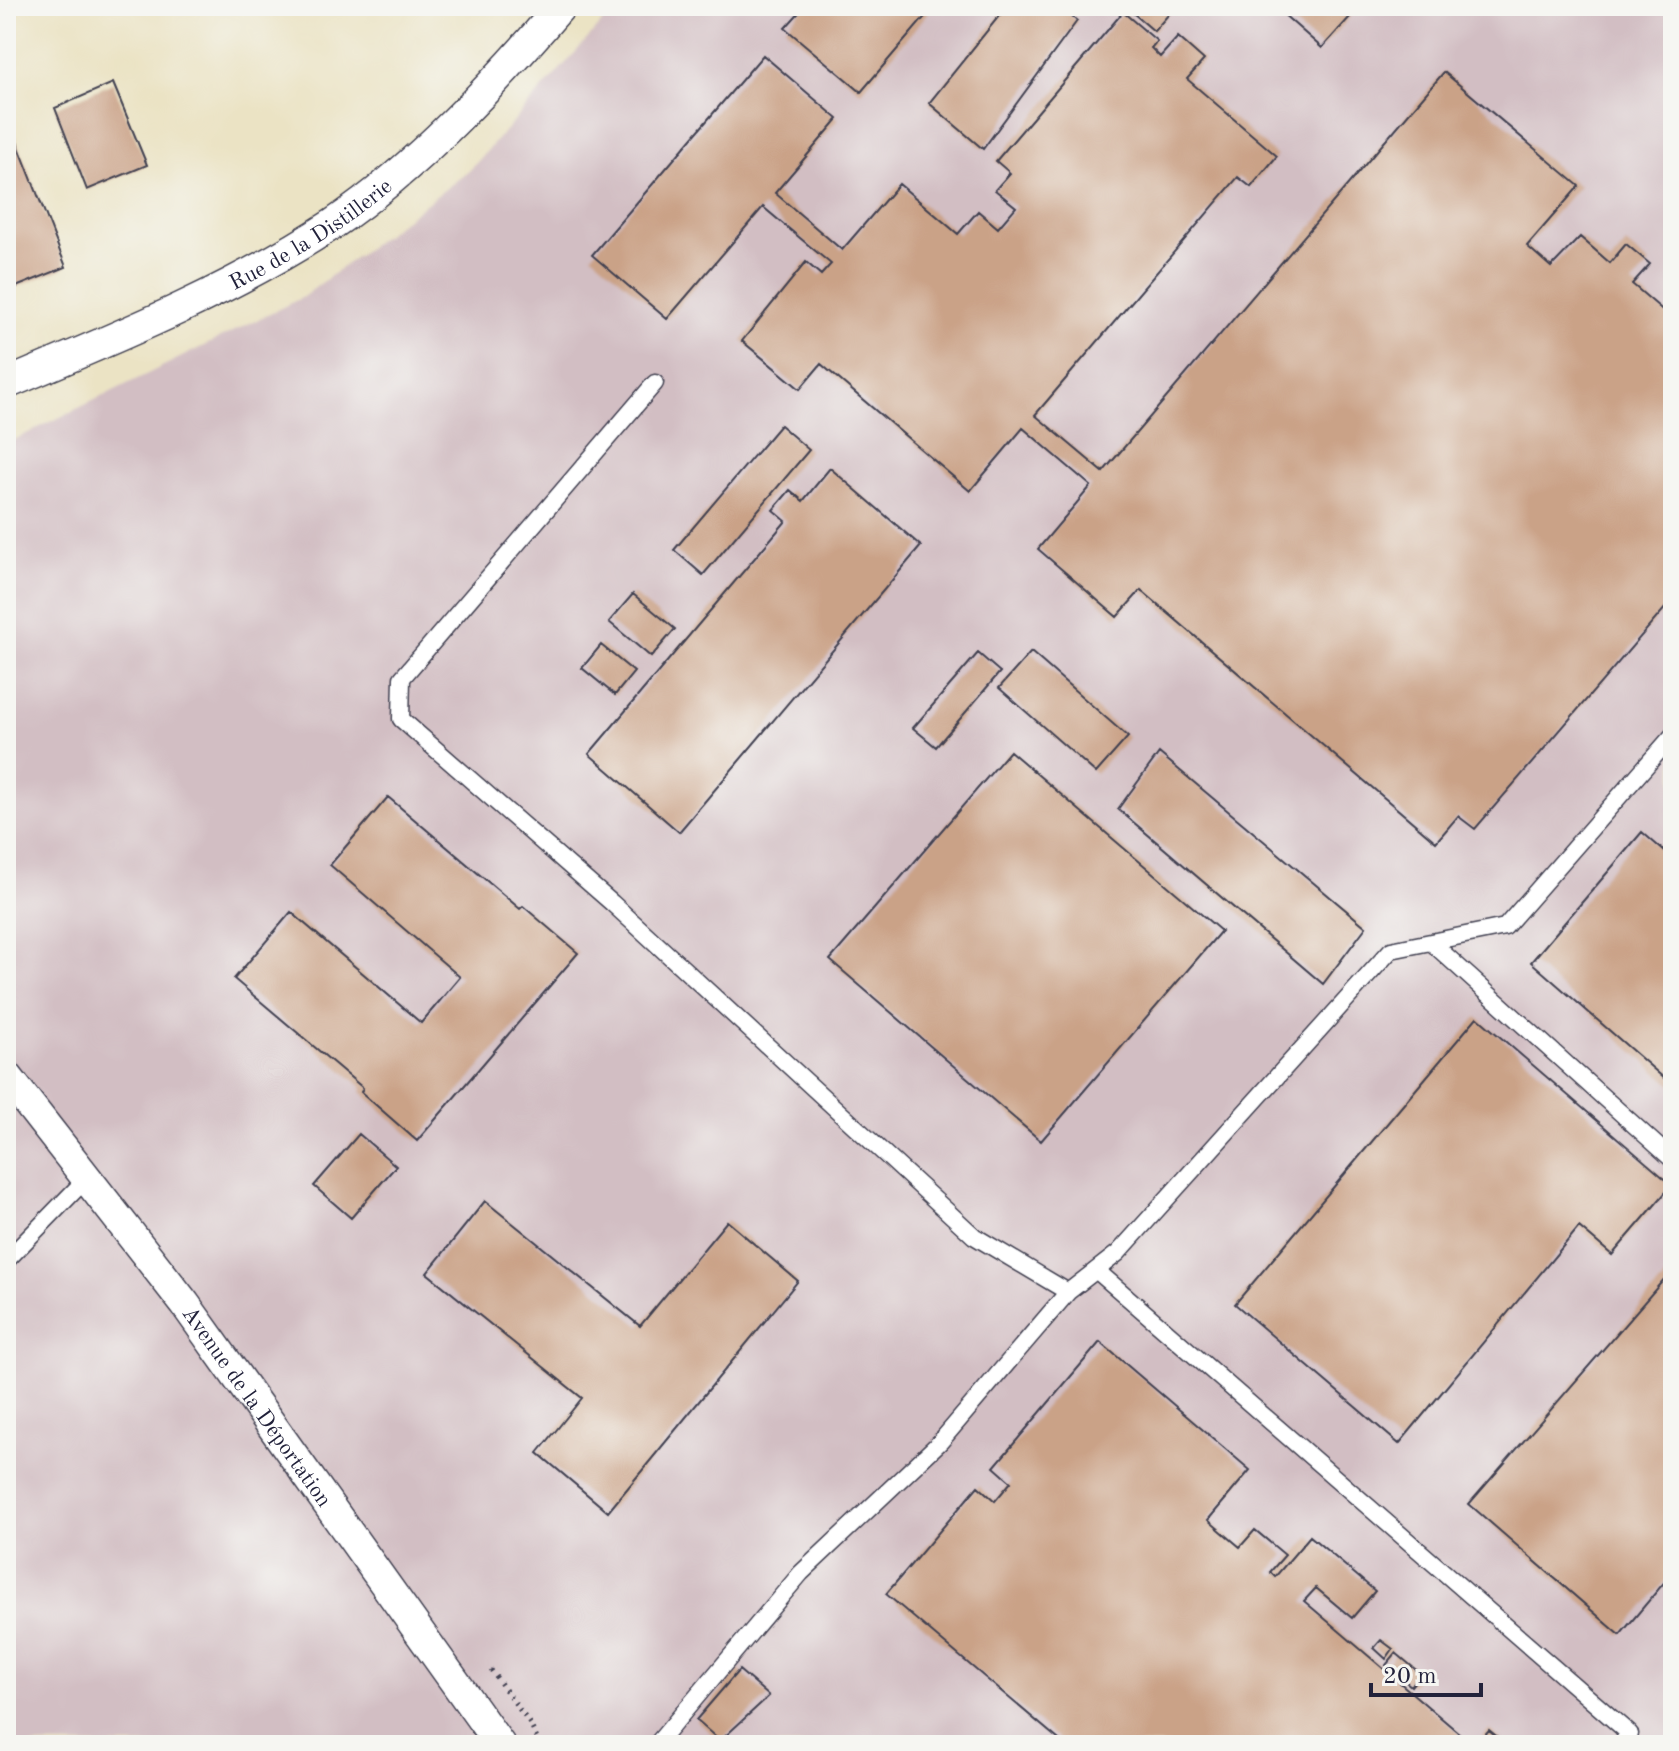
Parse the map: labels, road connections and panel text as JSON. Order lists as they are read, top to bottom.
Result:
{
  "streets": {
    "street": ["Rue de la Distillerie", "Avenue de la Déportation"]
  },
  "scale_bar": "20 m"
}
